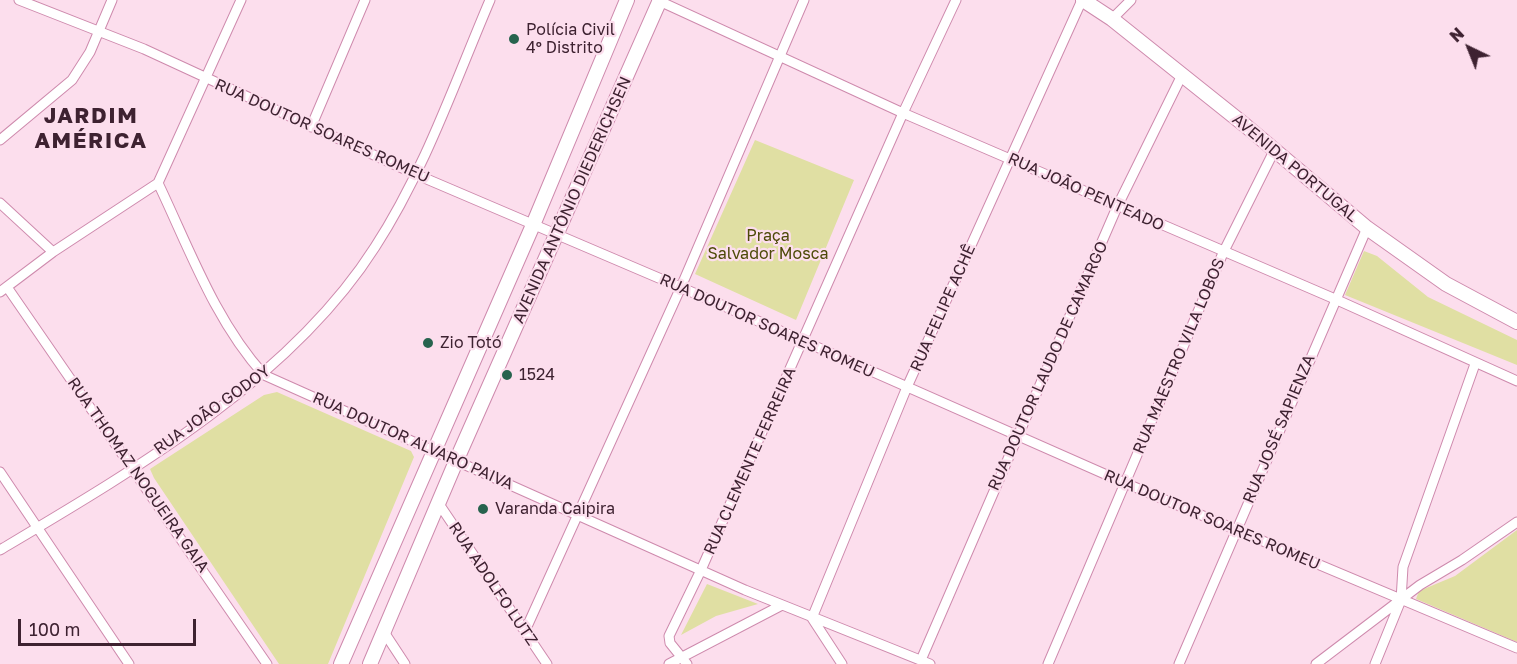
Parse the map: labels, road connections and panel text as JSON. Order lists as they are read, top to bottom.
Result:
{
  "streets": {
    "main road": ["AVENIDA PORTUGAL", "AVENIDA ANTÔNIO DIEDERICHSEN"],
    "street": [
      "RUA DOUTOR SOARES ROMEU",
      "RUA JOÃO PENTEADO",
      "RUA FELIPE ACHÊ",
      "RUA MAESTRO VILA LOBOS",
      "RUA DOUTOR LAUDO DE CAMARGO",
      "RUA JOÃO GODOY",
      "RUA JOSÉ SAPIENZA",
      "RUA DOUTOR ALVARO PAIVA",
      "RUA CLEMENTE FERREIRA",
      "RUA THOMAZ NOGUEIRA GAIA",
      "RUA ADOLFO LUTZ"
    ]
  },
  "crossings": [
    ["RUA DOUTOR SOARES ROMEU", "AVENIDA ANTÔNIO DIEDERICHSEN"],
    ["RUA DOUTOR SOARES ROMEU", "RUA FELIPE ACHÊ"],
    ["RUA DOUTOR SOARES ROMEU", "RUA MAESTRO VILA LOBOS"],
    ["RUA DOUTOR SOARES ROMEU", "RUA DOUTOR LAUDO DE CAMARGO"],
    ["RUA DOUTOR SOARES ROMEU", "RUA JOÃO GODOY"],
    ["RUA DOUTOR SOARES ROMEU", "RUA JOSÉ SAPIENZA"],
    ["RUA DOUTOR SOARES ROMEU", "RUA CLEMENTE FERREIRA"],
    ["AVENIDA PORTUGAL", "RUA FELIPE ACHÊ"],
    ["AVENIDA PORTUGAL", "RUA MAESTRO VILA LOBOS"],
    ["AVENIDA PORTUGAL", "RUA DOUTOR LAUDO DE CAMARGO"],
    ["AVENIDA PORTUGAL", "RUA JOSÉ SAPIENZA"],
    ["RUA JOÃO PENTEADO", "AVENIDA ANTÔNIO DIEDERICHSEN"],
    ["RUA JOÃO PENTEADO", "RUA FELIPE ACHÊ"],
    ["RUA JOÃO PENTEADO", "RUA MAESTRO VILA LOBOS"],
    ["RUA JOÃO PENTEADO", "RUA DOUTOR LAUDO DE CAMARGO"],
    ["RUA JOÃO PENTEADO", "RUA JOSÉ SAPIENZA"],
    ["RUA JOÃO PENTEADO", "RUA CLEMENTE FERREIRA"],
    ["AVENIDA ANTÔNIO DIEDERICHSEN", "RUA DOUTOR ALVARO PAIVA"],
    ["AVENIDA ANTÔNIO DIEDERICHSEN", "RUA ADOLFO LUTZ"],
    ["RUA FELIPE ACHÊ", "RUA DOUTOR ALVARO PAIVA"],
    ["RUA DOUTOR LAUDO DE CAMARGO", "RUA DOUTOR ALVARO PAIVA"],
    ["RUA JOÃO GODOY", "RUA DOUTOR ALVARO PAIVA"],
    ["RUA JOÃO GODOY", "RUA THOMAZ NOGUEIRA GAIA"],
    ["RUA DOUTOR ALVARO PAIVA", "RUA CLEMENTE FERREIRA"]
  ],
  "districts": ["JARDIM AMÉRICA"],
  "parks": ["Praça Salvador Mosca"],
  "places": [
    "Polícia Civil 4º Distrito",
    "Zio Totó",
    "1524",
    "Varanda Caipira"
  ],
  "scale_bar": "100 m",
  "north": "top left"
}
